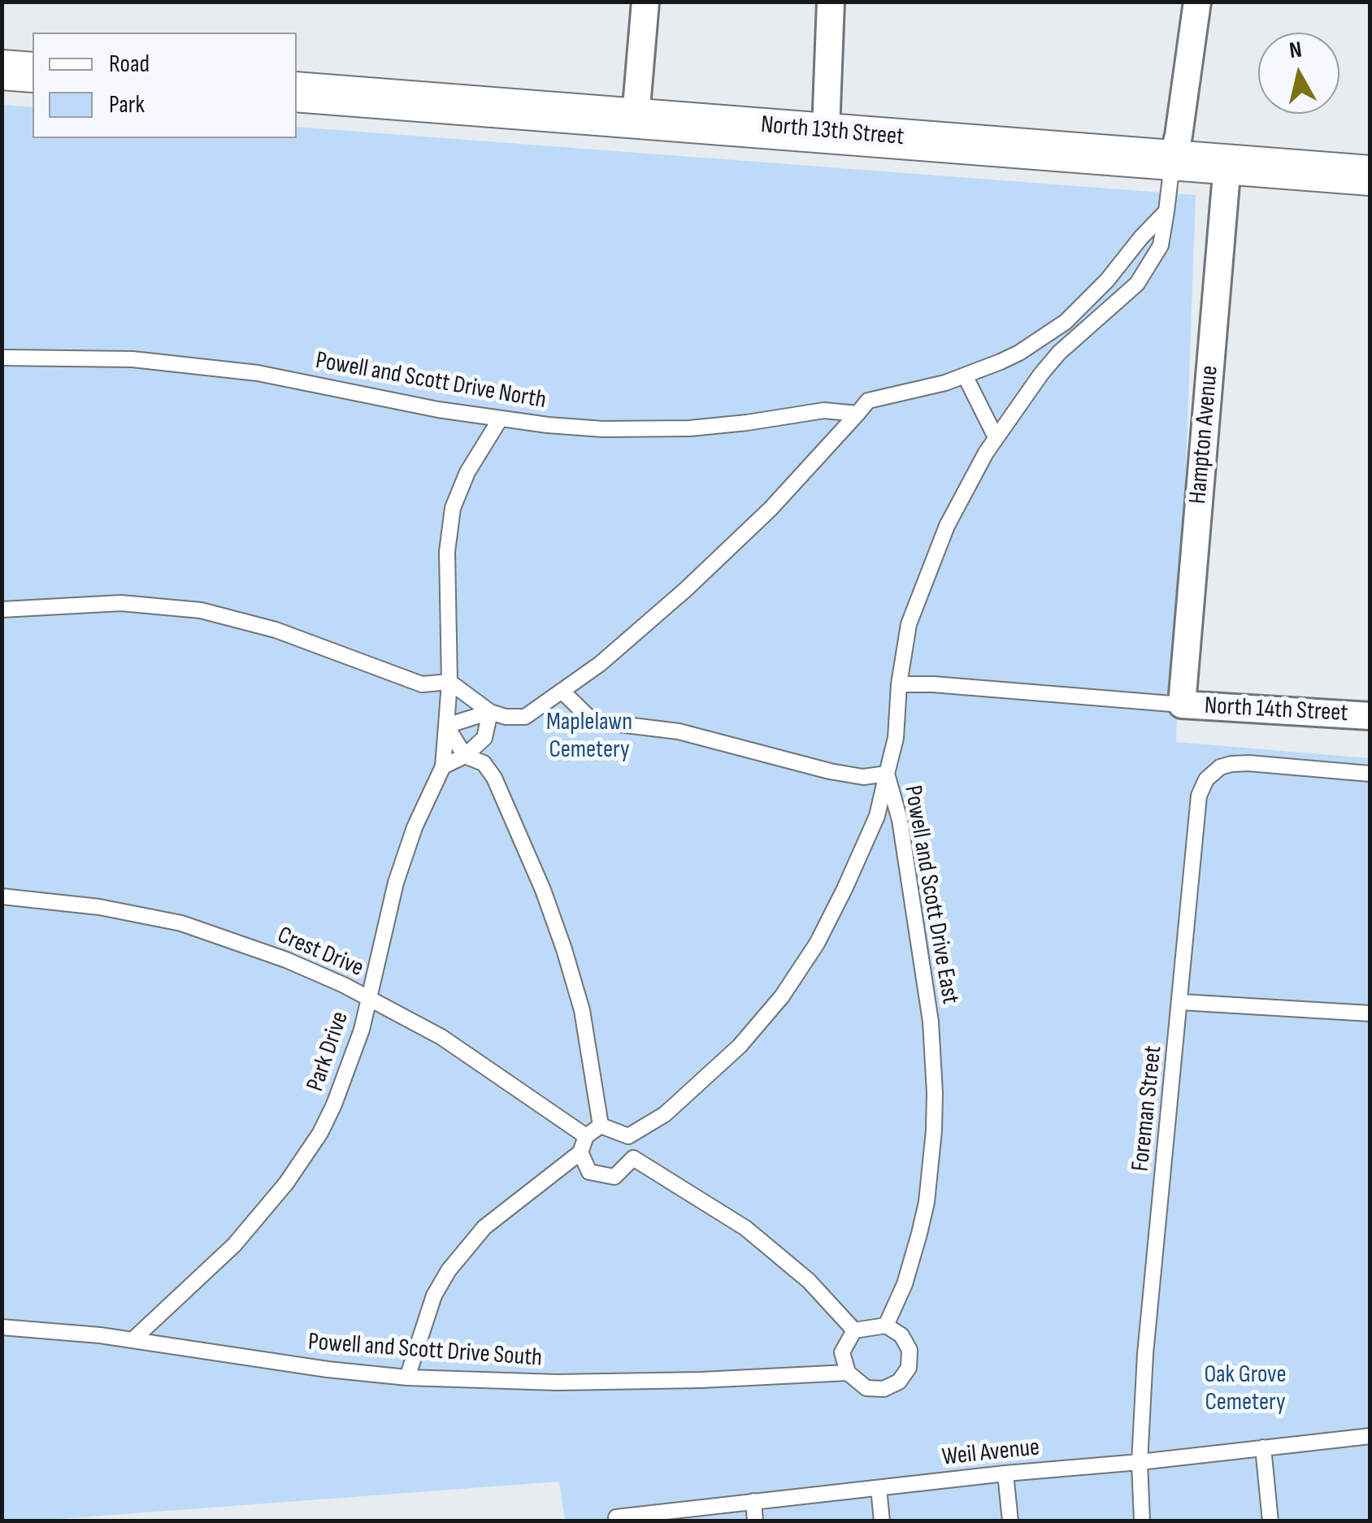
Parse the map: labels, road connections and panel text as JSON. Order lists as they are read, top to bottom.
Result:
{
  "streets": {
    "main road": ["North 13th Street"],
    "street": ["Hampton Avenue", "North 14th Street"],
    "lane": [
      "Powell and Scott Drive North",
      "Powell and Scott Drive East",
      "Crest Drive",
      "Park Drive",
      "Foreman Street",
      "Powell and Scott Drive South",
      "Weil Avenue"
    ]
  },
  "crossings": [
    ["North 13th Street", "Hampton Avenue"],
    ["Powell and Scott Drive North", "Powell and Scott Drive East"],
    ["Powell and Scott Drive North", "Park Drive"],
    ["Hampton Avenue", "North 14th Street"],
    ["Powell and Scott Drive East", "Powell and Scott Drive South"],
    ["Crest Drive", "Park Drive"],
    ["Park Drive", "Powell and Scott Drive South"],
    ["Foreman Street", "Weil Avenue"]
  ],
  "parks": ["Maplelawn Cemetery", "Oak Grove Cemetery"],
  "legend": ["Road", "Park"],
  "north": "top"
}
